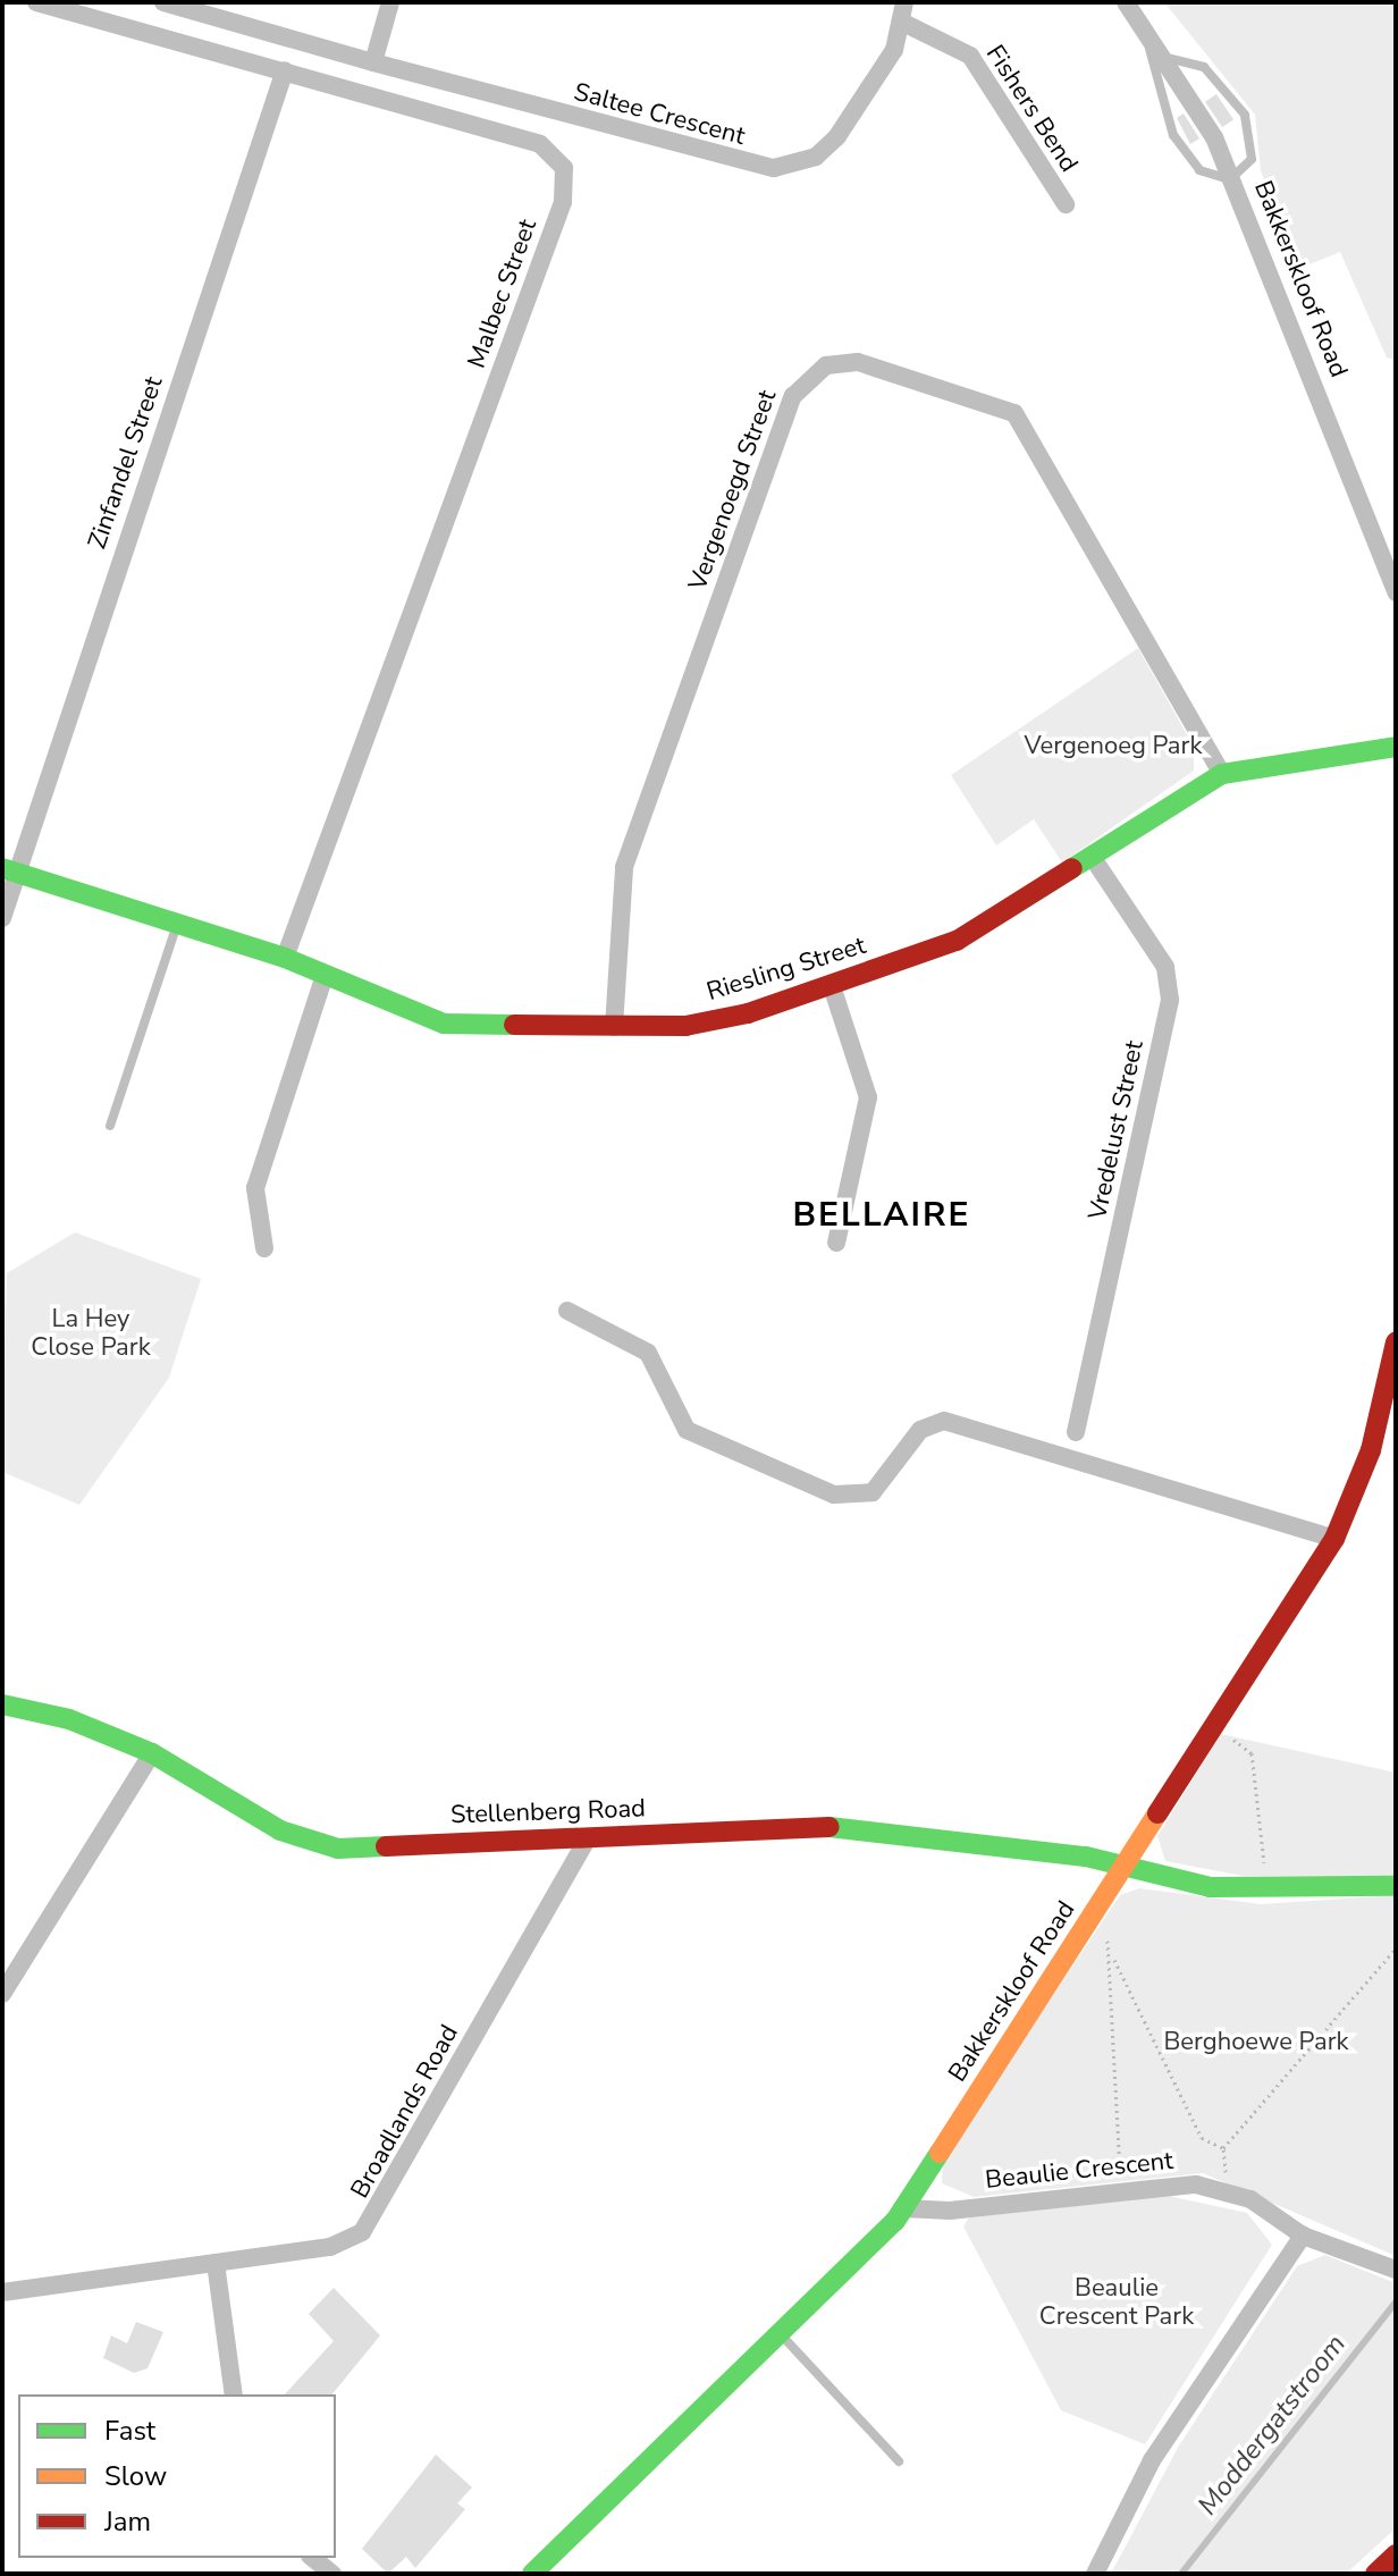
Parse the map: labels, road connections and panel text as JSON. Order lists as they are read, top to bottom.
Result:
{
  "streets": {
    "street": [
      "Fishers Bend",
      "Saltee Crescent",
      "Bakkerskloof Road",
      "Malbec Street",
      "Zinfandel Street",
      "Vergenoegd Street",
      "Riesling Street",
      "Vredelust Street",
      "Stellenberg Road",
      "Broadlands Road",
      "Beaulie Crescent"
    ]
  },
  "crossings": [
    ["Fishers Bend", "Saltee Crescent"],
    ["Bakkerskloof Road", "Stellenberg Road"],
    ["Bakkerskloof Road", "Beaulie Crescent"],
    ["Malbec Street", "Zinfandel Street"],
    ["Malbec Street", "Riesling Street"],
    ["Zinfandel Street", "Riesling Street"],
    ["Vergenoegd Street", "Riesling Street"],
    ["Riesling Street", "Vredelust Street"],
    ["Stellenberg Road", "Broadlands Road"]
  ],
  "districts": ["BELLAIRE"],
  "water": ["Moddergatstroom"],
  "parks": [
    "Vergenoeg Park",
    "La Hey Close Park",
    "Berghoewe Park",
    "Beaulie Crescent Park"
  ],
  "legend": ["Fast", "Slow", "Jam"]
}
